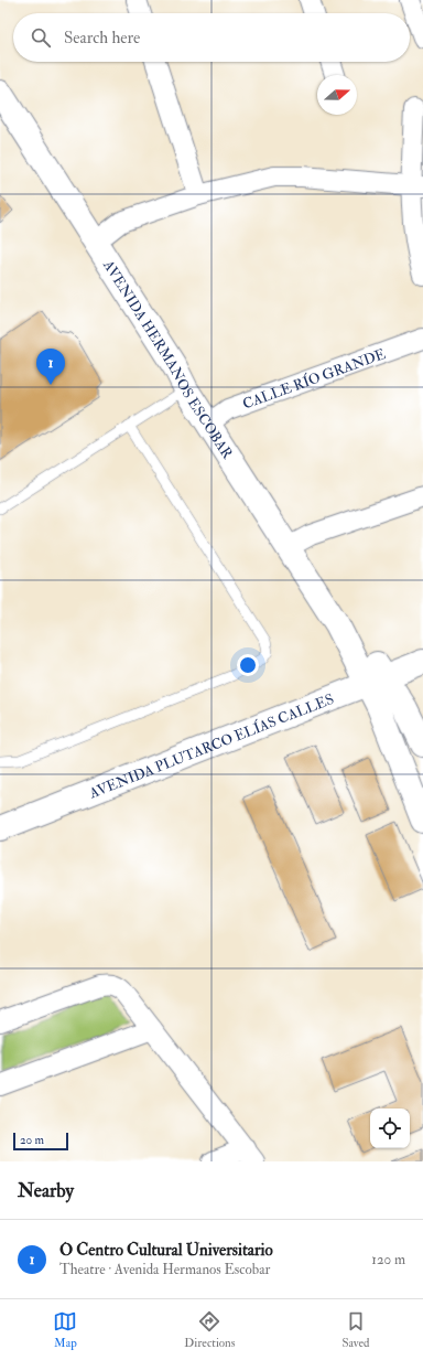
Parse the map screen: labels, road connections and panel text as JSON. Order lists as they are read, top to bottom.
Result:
{
  "streets": {
    "main road": ["AVENIDA HERMANOS ESCOBAR", "AVENIDA PLUTARCO ELÍAS CALLES"],
    "street": ["CALLE RÍO GRANDE"]
  },
  "crossings": [
    ["AVENIDA HERMANOS ESCOBAR", "CALLE RÍO GRANDE"],
    ["AVENIDA HERMANOS ESCOBAR", "AVENIDA PLUTARCO ELÍAS CALLES"]
  ],
  "scale_bar": "20 m",
  "north": "right",
  "page": {
    "search": "Search here",
    "pins": "1",
    "scale": "20 m",
    "heading": "Nearby",
    "list": [
      {
        "mark": "1",
        "name": "O Centro Cultural Universitario",
        "note": "Theatre · Avenida Hermanos Escobar",
        "value": "120 m"
      }
    ],
    "nav": ["Map", "Directions", "Saved"]
  }
}
